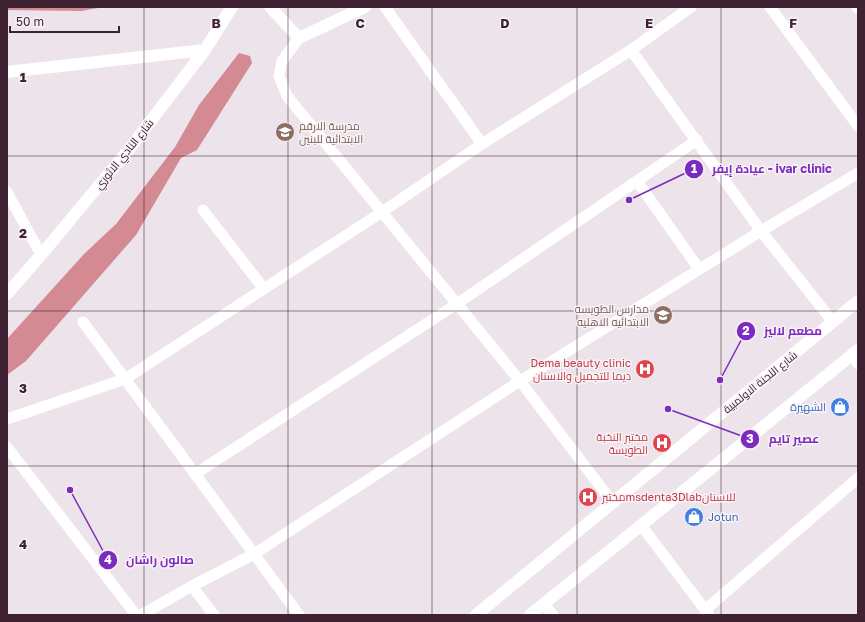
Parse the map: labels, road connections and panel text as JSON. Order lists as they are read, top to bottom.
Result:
{
  "streets": {
    "main road": ["شارع النادي الاثوري", "شارع اللجنة الاولمبية"]
  },
  "places": {
    "school or university": ["مدرسة الارقم الابتدائية للبنين", "مدارس الطويسه الابتدائيه الاهليه"],
    "other": [
      "عيادة إيفر - ivar clinic",
      "مطعم لاليز",
      "عصير تايم",
      "صالون راشان"
    ],
    "hospital": ["Dema beauty clinic ديما للتجميل والاسنان", "مختبر النخبة الطويسة", "مختبرmsdenta3Dlabللاسنان"],
    "shop": ["الشهيرة", "Jotun"]
  },
  "scale_bar": "50 m",
  "grid": {
    "columns": [
      "B",
      "C",
      "D",
      "E",
      "F"
    ],
    "rows": [
      "1",
      "2",
      "3",
      "4"
    ]
  }
}
